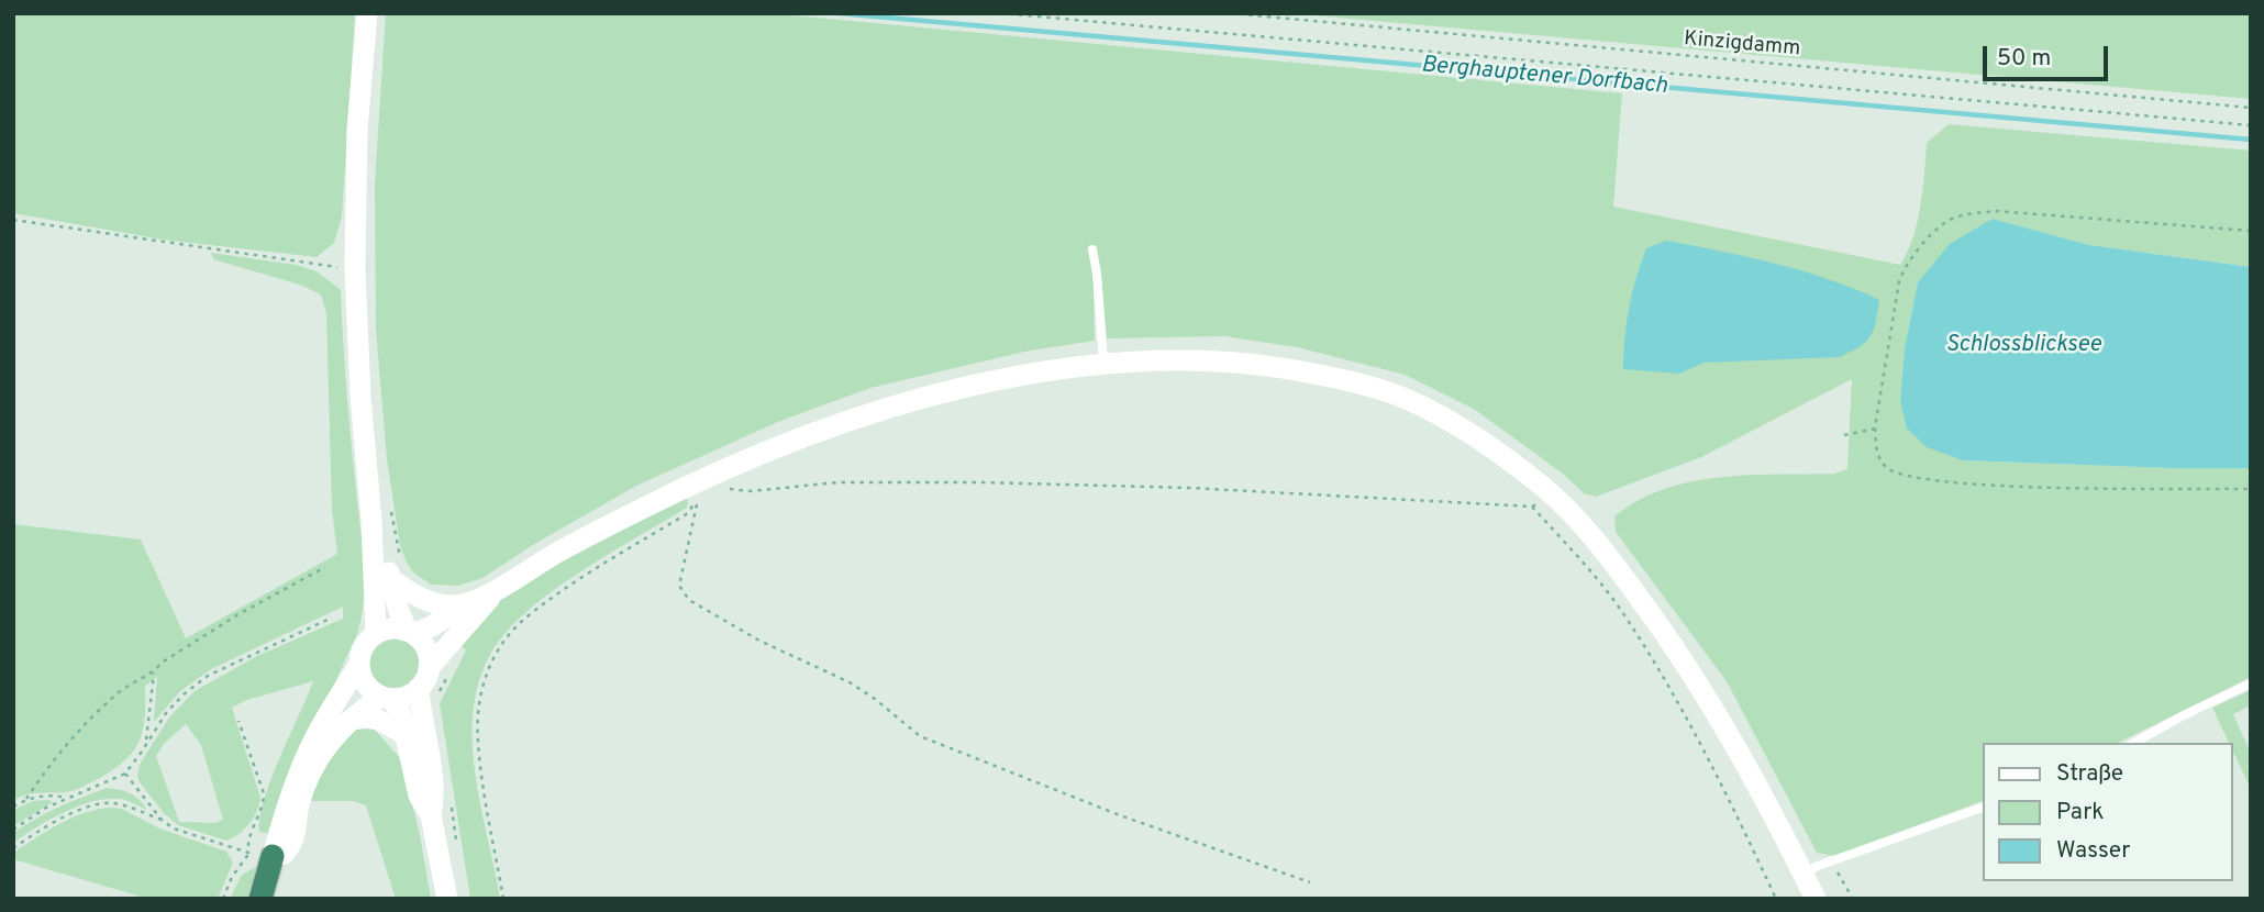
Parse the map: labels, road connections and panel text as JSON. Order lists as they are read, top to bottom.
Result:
{
  "streets": {
    "path": ["Kinzigdamm"]
  },
  "water": ["Berghauptener Dorfbach", "Schlossblicksee"],
  "legend": ["Straße", "Park", "Wasser"],
  "scale_bar": "50 m"
}
